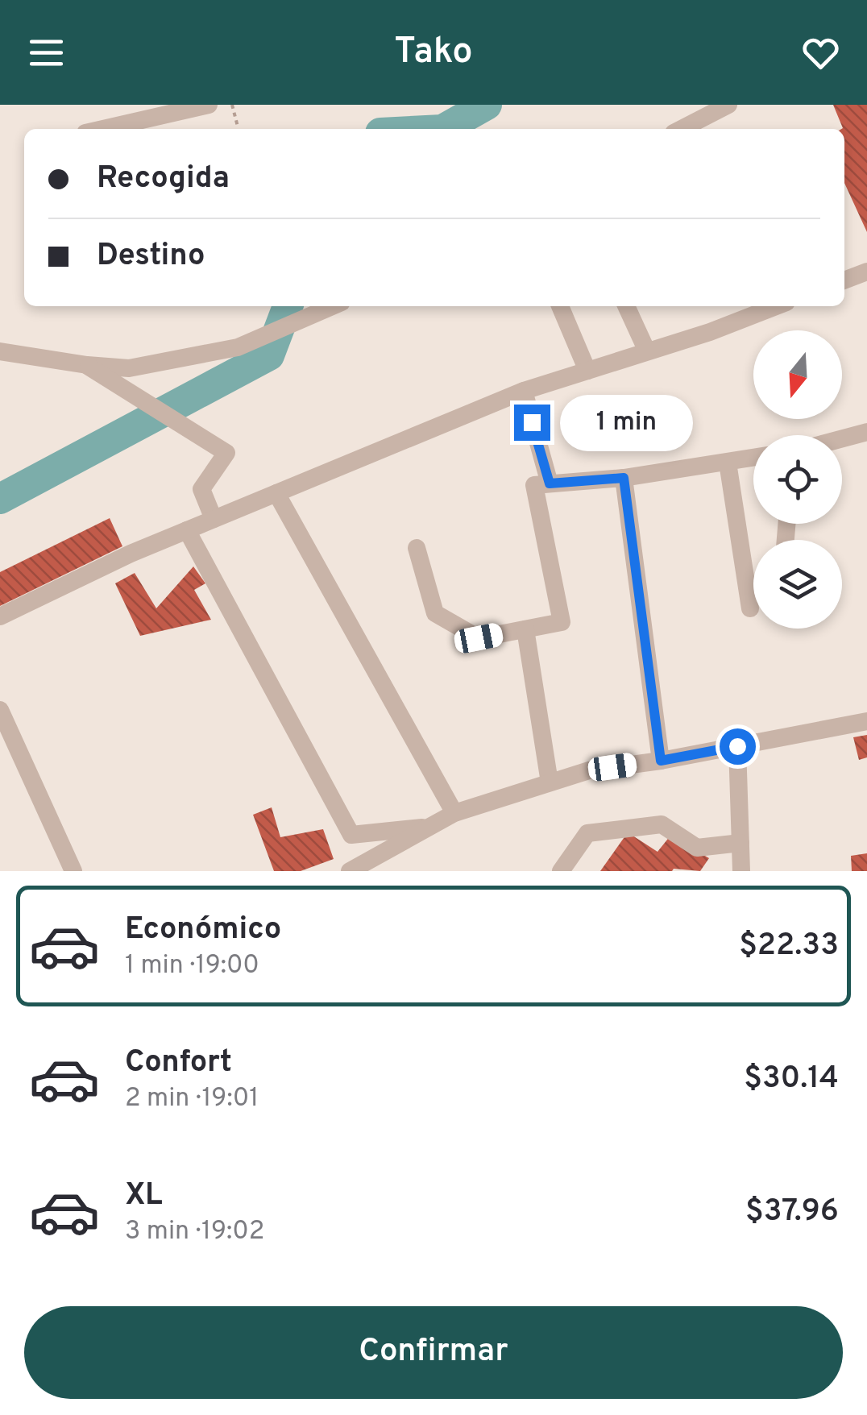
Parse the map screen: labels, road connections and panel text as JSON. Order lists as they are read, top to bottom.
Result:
{
  "north": "bottom",
  "page": {
    "header": "Tako",
    "banner": ["Recogida", "Destino"],
    "bubble": "1 min",
    "list": [
      {
        "name": "Económico",
        "note": "1 min · 19:00",
        "value": "$22.33"
      },
      {
        "name": "Confort",
        "note": "2 min · 19:01",
        "value": "$30.14"
      },
      {
        "name": "XL",
        "note": "3 min · 19:02",
        "value": "$37.96"
      }
    ],
    "buttons": "Confirmar"
  }
}
